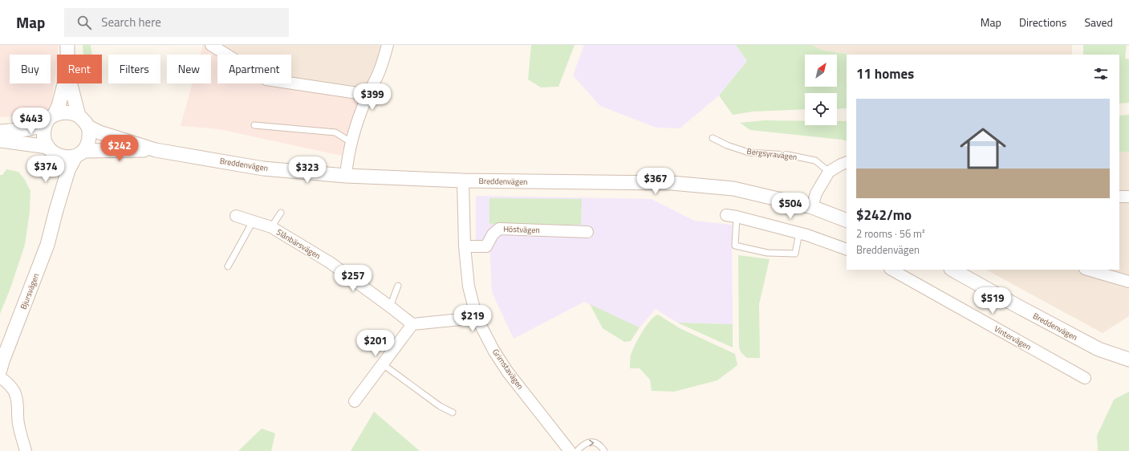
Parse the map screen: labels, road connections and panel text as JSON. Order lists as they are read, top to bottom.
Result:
{
  "streets": {
    "street": [
      "Breddenvägen",
      "Höstvägen",
      "Slånbärsvägen",
      "Bjursvägen",
      "Vintervägen",
      "Grimstavägen"
    ],
    "lane": ["Bergsyravägen"]
  },
  "crossings": [
    ["Breddenvägen", "Bjursvägen"],
    ["Breddenvägen", "Grimstavägen"],
    ["Höstvägen", "Grimstavägen"]
  ],
  "north": "top right",
  "page": {
    "header": "Map",
    "search": "Search here",
    "nav": ["Map", "Directions", "Saved"],
    "chip": [
      "Buy",
      "Rent",
      "Filters",
      "New",
      "Apartment"
    ],
    "heading": "11 homes",
    "price": [
      "$399",
      "$443",
      "$242",
      "$374",
      "$323",
      "$367",
      "$504",
      "$257",
      "$519",
      "$219",
      "$201"
    ],
    "list": [
      {
        "name": "$242/mo",
        "note": "2 rooms · 56 m² · Breddenvägen"
      }
    ]
  }
}
